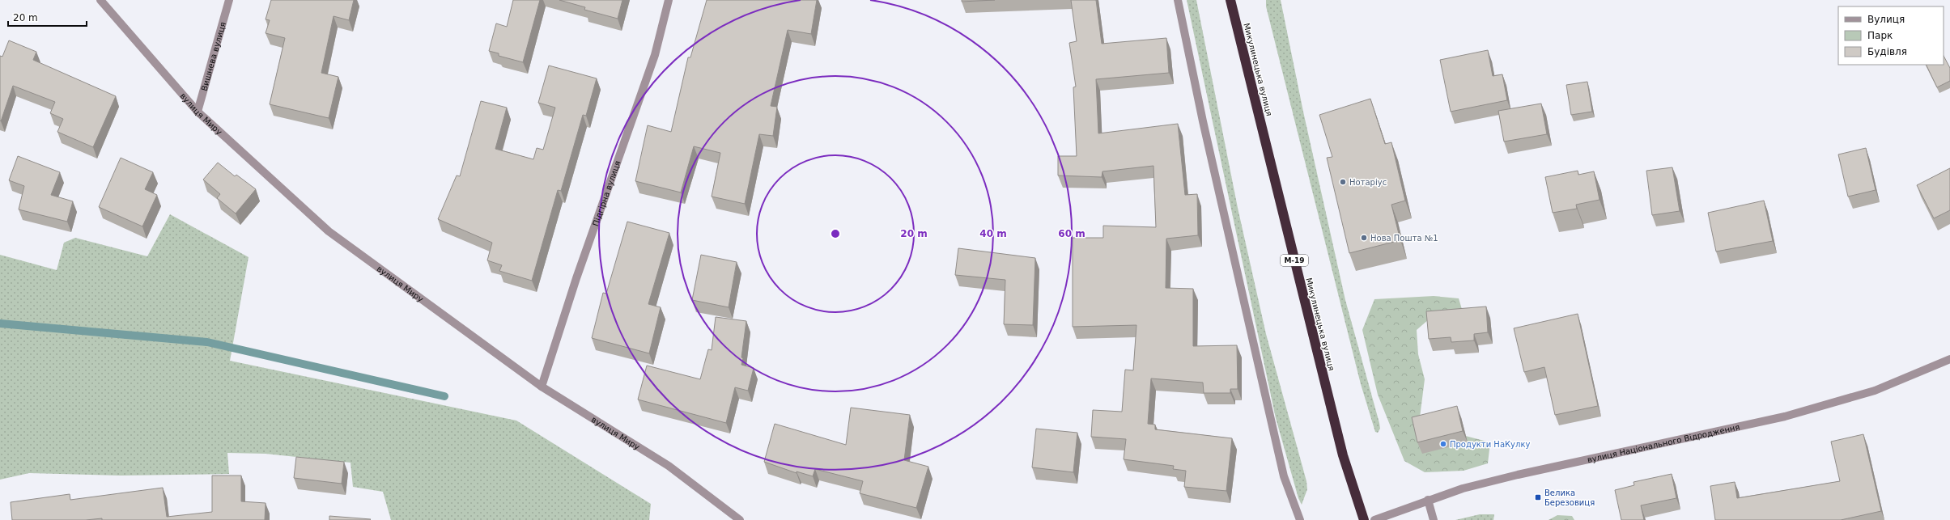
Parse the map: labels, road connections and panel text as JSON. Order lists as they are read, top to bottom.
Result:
{
  "streets": {
    "highway": ["Микулинецька вулиця", "М-19"],
    "street": [
      "Вишнева вулиця",
      "вулиця Миру",
      "Підгірна вулиця",
      "вулиця Національного Відродження"
    ]
  },
  "crossings": [
    ["Вишнева вулиця", "вулиця Миру"],
    ["вулиця Миру", "Підгірна вулиця"]
  ],
  "places": {
    "other": ["Нотаріус", "Нова Пошта №1", "Продукти НаКулку"],
    "transit": ["Велика Березовиця"]
  },
  "legend": ["Вулиця", "Парк", "Будівля"],
  "scale_bar": "20 m",
  "rings": ["20 m", "40 m", "60 m"]
}
